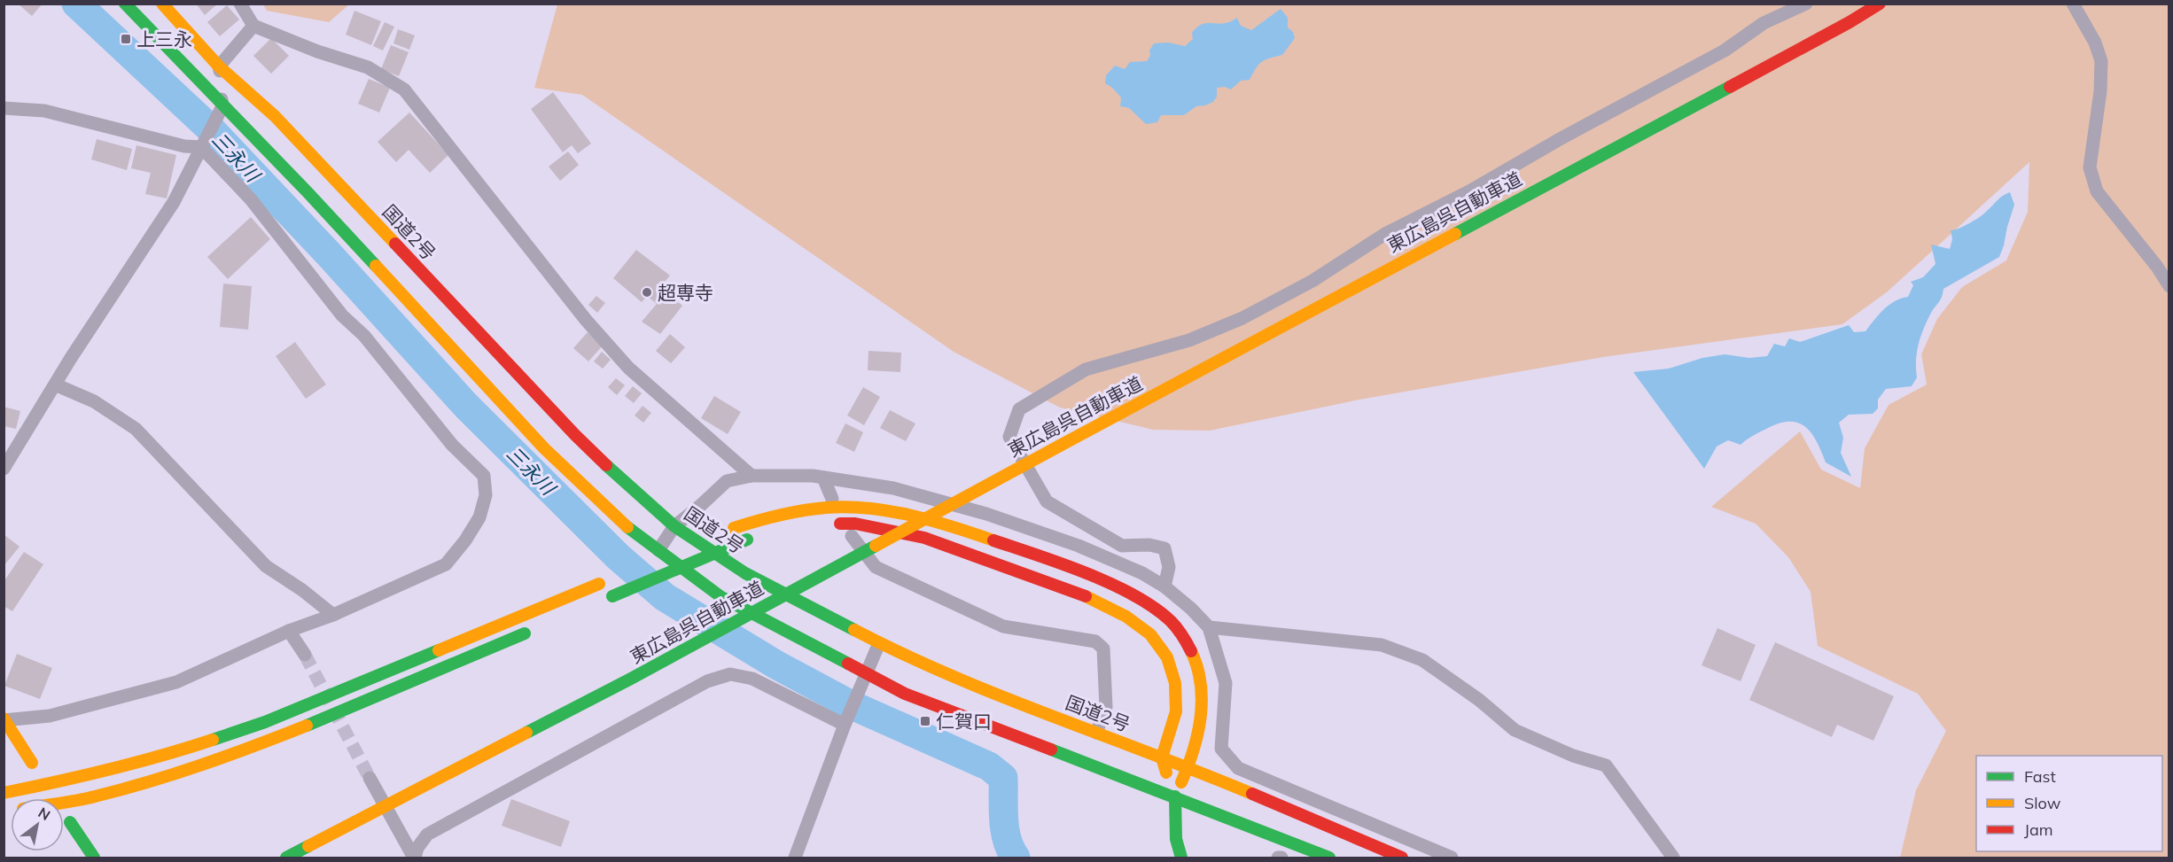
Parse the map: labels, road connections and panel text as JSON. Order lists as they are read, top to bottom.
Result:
{
  "streets": {
    "main road": ["東広島呉自動車道", "国道2号"]
  },
  "water": ["三永川"],
  "places": {
    "transit": ["上三永", "仁賀口"],
    "other": ["超専寺"]
  },
  "legend": ["Fast", "Slow", "Jam"],
  "north": "top right"
}
